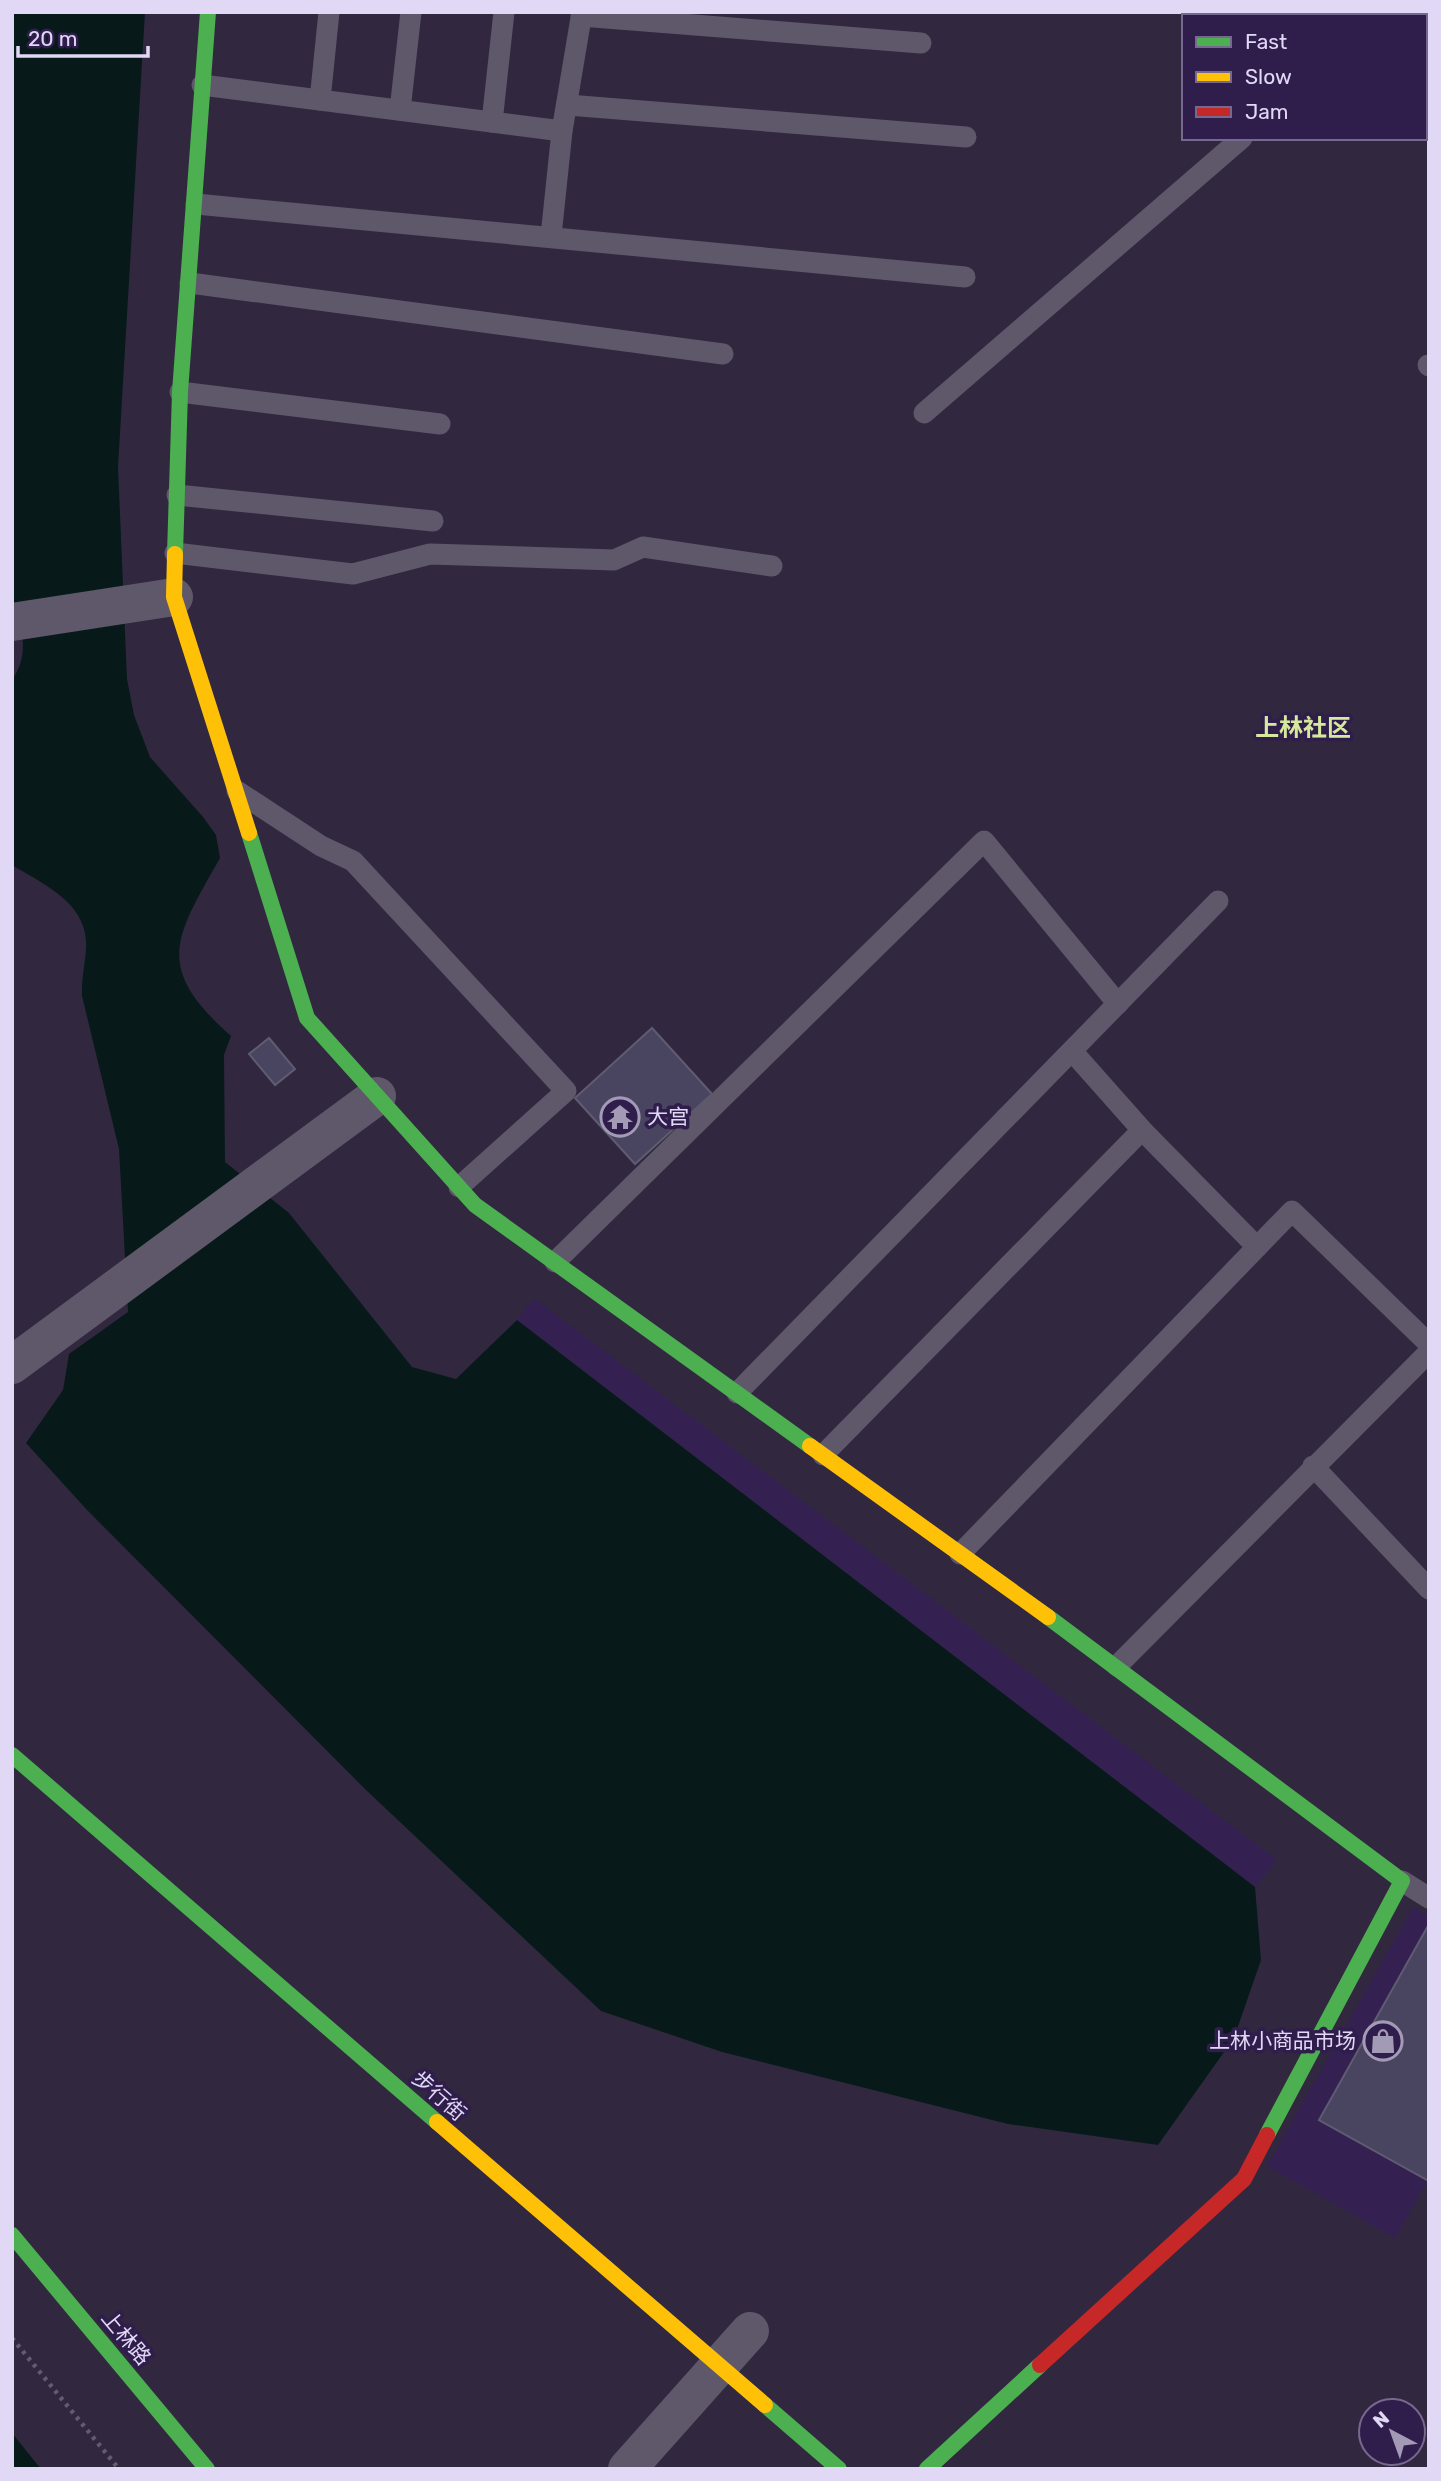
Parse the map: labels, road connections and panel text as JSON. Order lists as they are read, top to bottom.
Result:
{
  "streets": {
    "street": ["步行街", "上林路"]
  },
  "districts": ["上林社区"],
  "places": {
    "temple": ["大宫"],
    "shop": ["上林小商品市场"]
  },
  "legend": ["Fast", "Slow", "Jam"],
  "scale_bar": "20 m",
  "north": "top left"
}
